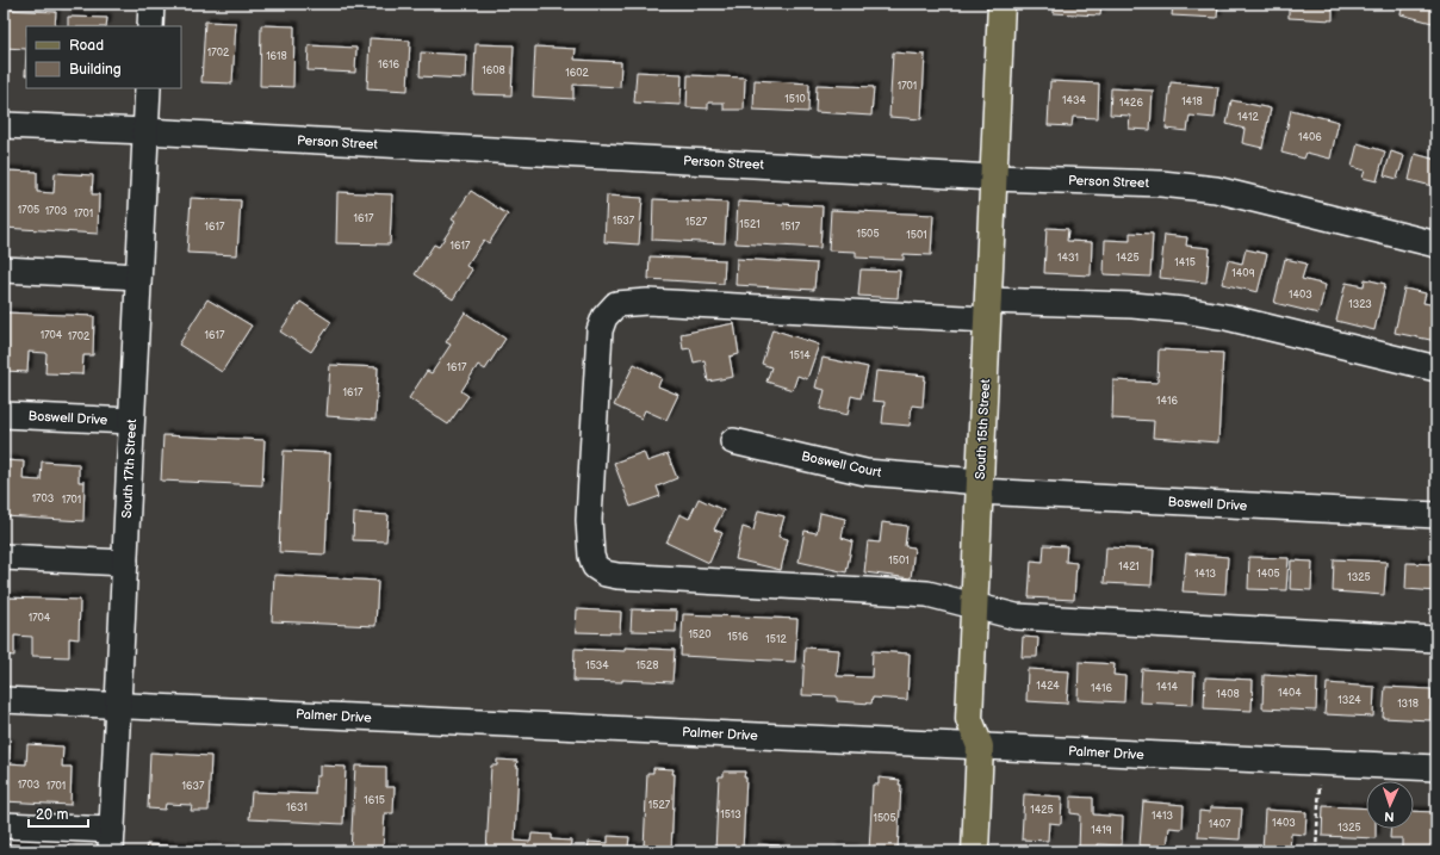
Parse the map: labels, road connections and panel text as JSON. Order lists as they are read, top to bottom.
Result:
{
  "streets": {
    "main road": ["South 15th Street"],
    "street": [
      "Person Street",
      "Boswell Drive",
      "Boswell Court",
      "South 17th Street",
      "Palmer Drive"
    ]
  },
  "crossings": [
    ["Person Street", "South 15th Street"],
    ["Person Street", "South 17th Street"],
    ["Boswell Drive", "South 15th Street"],
    ["Boswell Drive", "Boswell Court"],
    ["Boswell Drive", "South 17th Street"],
    ["South 15th Street", "Boswell Court"],
    ["South 15th Street", "Palmer Drive"],
    ["South 17th Street", "Palmer Drive"]
  ],
  "house_numbers": [
    "1702",
    "1618",
    "1616",
    "1608",
    "1602",
    "1701",
    "1510",
    "1434",
    "1418",
    "1426",
    "1412",
    "1406",
    "1705",
    "1703",
    "1701",
    "1617",
    "1537",
    "1527",
    "1521",
    "1617",
    "1517",
    "1505",
    "1501",
    "1617",
    "1431",
    "1425",
    "1415",
    "1409",
    "1403",
    "1323",
    "1704",
    "1617",
    "1702",
    "1514",
    "1617",
    "1617",
    "1416",
    "1703",
    "1701",
    "1501",
    "1421",
    "1413",
    "1405",
    "1325",
    "1704",
    "1520",
    "1516",
    "1512",
    "1534",
    "1528",
    "1424",
    "1414",
    "1416",
    "1404",
    "1408",
    "1324",
    "1318",
    "1703",
    "1701",
    "1637",
    "1615",
    "1527",
    "1631",
    "1425",
    "1513",
    "1413",
    "1505",
    "1403",
    "1407",
    "1325",
    "1419"
  ],
  "legend": ["Road", "Building"],
  "scale_bar": "20 m",
  "north": "bottom"
}
